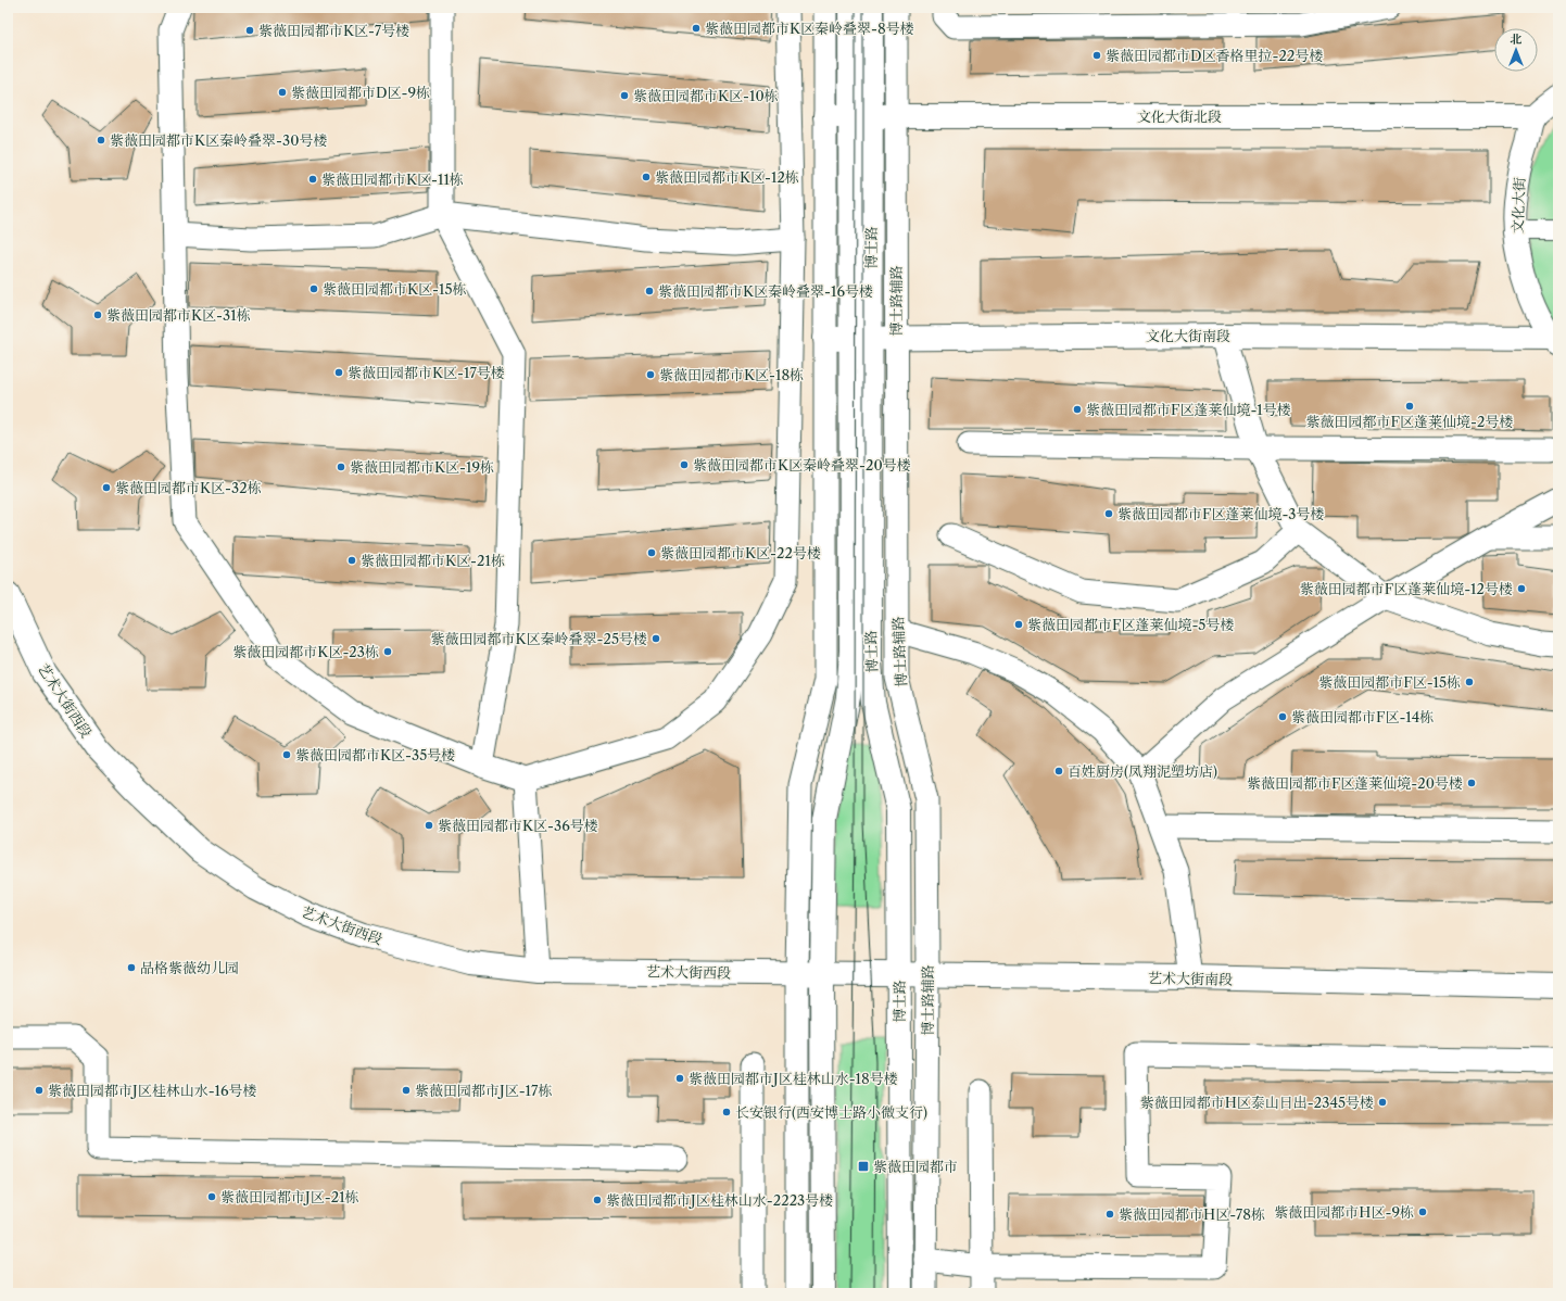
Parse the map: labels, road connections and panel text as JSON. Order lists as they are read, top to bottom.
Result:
{
  "streets": {
    "street": [
      "文化大街北段",
      "文化大街",
      "博士路",
      "博士路辅路",
      "文化大街南段",
      "艺术大街西段",
      "艺术大街南段"
    ]
  },
  "crossings": [
    ["文化大街北段", "文化大街"],
    ["文化大街北段", "博士路"],
    ["文化大街北段", "博士路辅路"],
    ["文化大街", "文化大街南段"],
    ["博士路", "文化大街南段"],
    ["博士路", "艺术大街西段"],
    ["博士路", "艺术大街南段"],
    ["博士路辅路", "文化大街南段"],
    ["博士路辅路", "艺术大街南段"],
    ["艺术大街西段", "艺术大街南段"]
  ],
  "places": {
    "other": [
      "紫薇田园都市K区秦岭叠翠-8号楼",
      "紫薇田园都市K区-7号楼",
      "紫薇田园都市D区香格里拉-22号楼",
      "紫薇田园都市D区-9栋",
      "紫薇田园都市K区-10栋",
      "紫薇田园都市K区秦岭叠翠-30号楼",
      "紫薇田园都市K区-12栋",
      "紫薇田园都市K区-11栋",
      "紫薇田园都市K区-15栋",
      "紫薇田园都市K区秦岭叠翠-16号楼",
      "紫薇田园都市K区-31栋",
      "紫薇田园都市K区-17号楼",
      "紫薇田园都市K区-18栋",
      "紫薇田园都市F区蓬莱仙境-2号楼",
      "紫薇田园都市F区蓬莱仙境-1号楼",
      "紫薇田园都市K区秦岭叠翠-20号楼",
      "紫薇田园都市K区-19栋",
      "紫薇田园都市K区-32栋",
      "紫薇田园都市F区蓬莱仙境-3号楼",
      "紫薇田园都市K区-22号楼",
      "紫薇田园都市K区-21栋",
      "紫薇田园都市F区蓬莱仙境-12号楼",
      "紫薇田园都市F区蓬莱仙境-5号楼",
      "紫薇田园都市K区秦岭叠翠-25号楼",
      "紫薇田园都市K区-23栋",
      "紫薇田园都市F区-15栋",
      "紫薇田园都市F区-14栋",
      "紫薇田园都市K区-35号楼",
      "百姓厨房(凤翔泥塑坊店)",
      "紫薇田园都市F区蓬莱仙境-20号楼",
      "紫薇田园都市K区-36号楼",
      "品格紫薇幼儿园",
      "紫薇田园都市J区桂林山水-18号楼",
      "紫薇田园都市J区桂林山水-16号楼",
      "紫薇田园都市J区-17栋",
      "紫薇田园都市H区泰山日出-2345号楼",
      "长安银行(西安博士路小微支行)",
      "紫薇田园都市J区-21栋",
      "紫薇田园都市J区桂林山水-2223号楼",
      "紫薇田园都市H区-9栋",
      "紫薇田园都市H区-78栋"
    ],
    "transit": ["紫薇田园都市"]
  },
  "north": "top"
}
